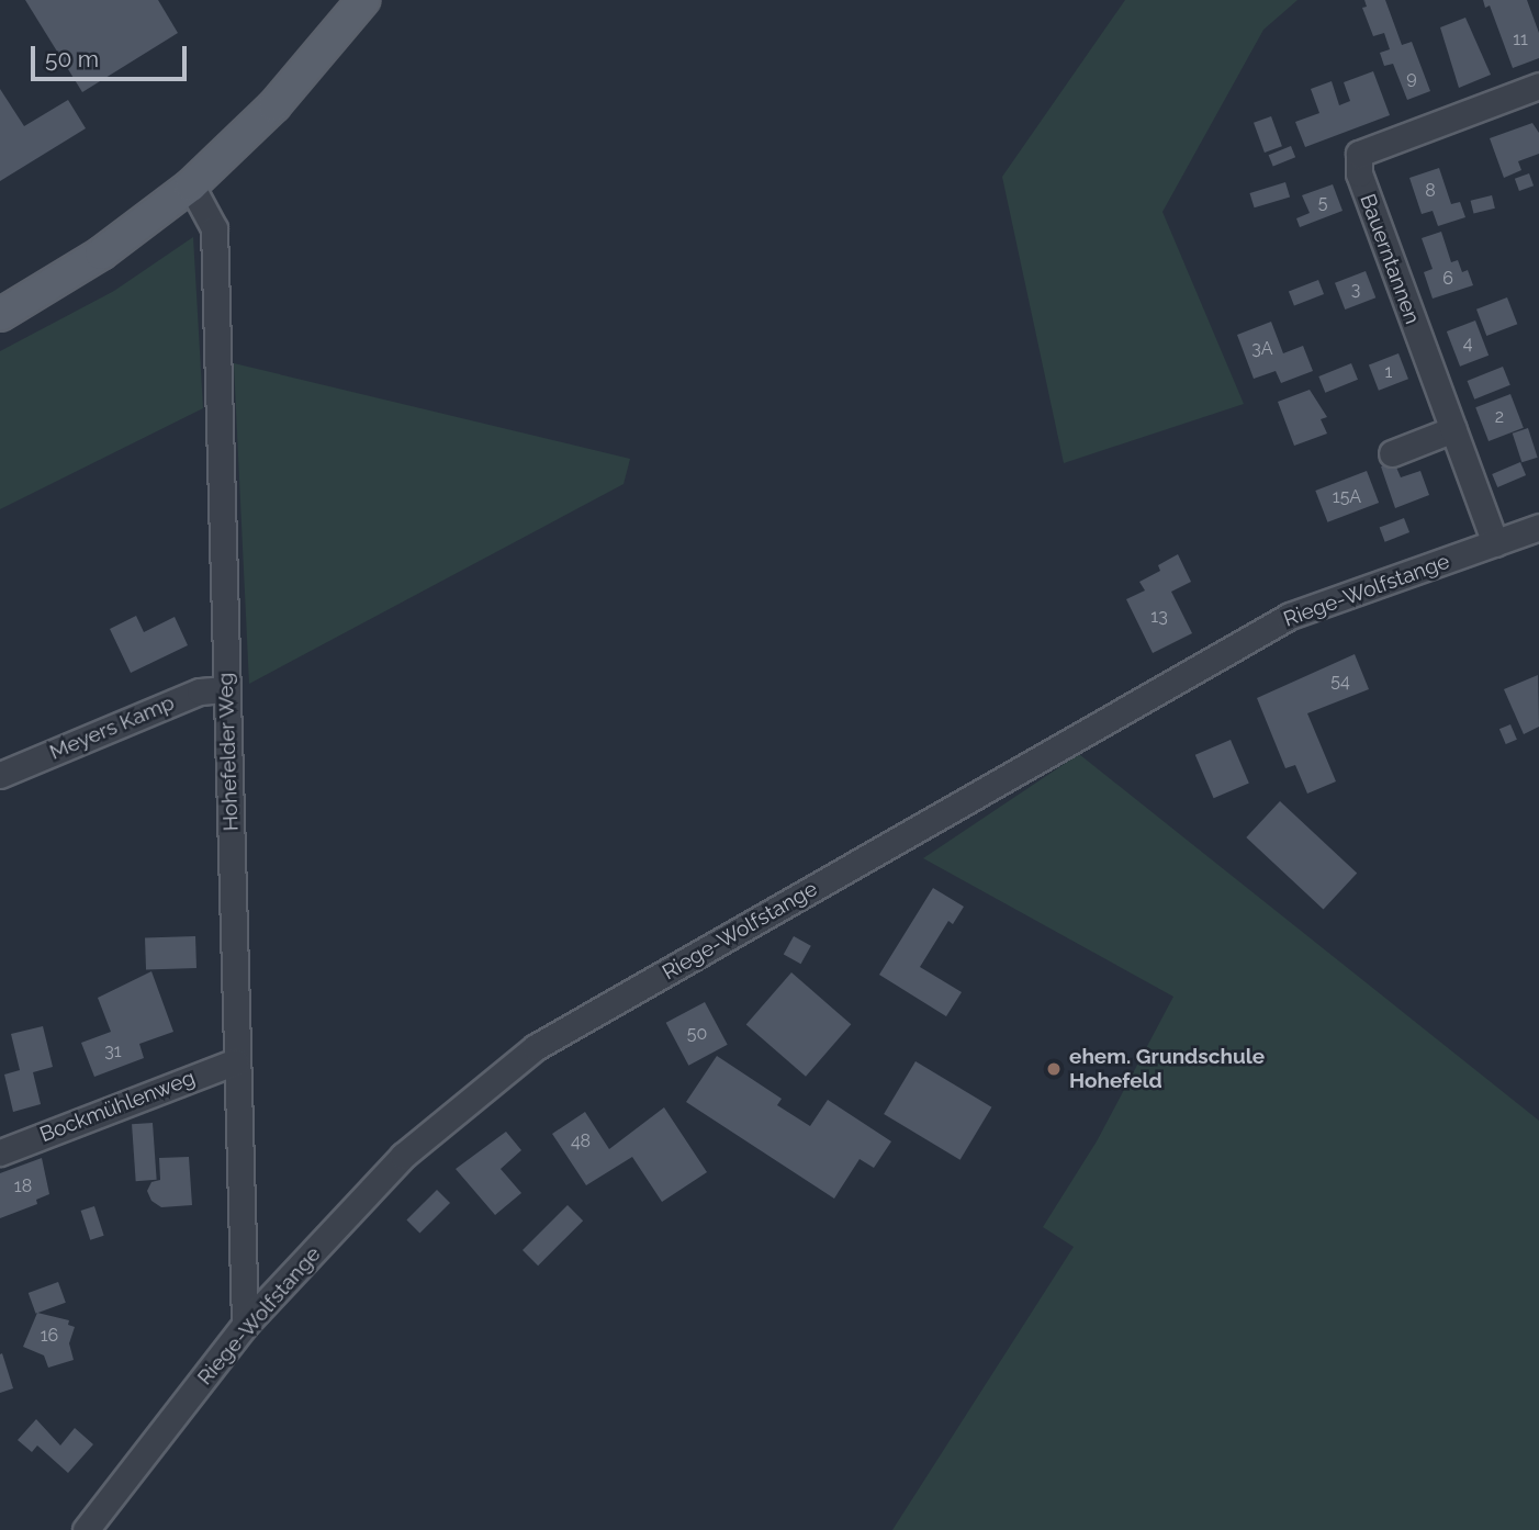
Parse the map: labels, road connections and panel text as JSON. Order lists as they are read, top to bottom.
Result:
{
  "streets": {
    "street": [
      "Bauerntannen",
      "Riege-Wolfstange",
      "Meyers Kamp",
      "Hohefelder Weg",
      "Bockmühlenweg"
    ]
  },
  "crossings": [
    ["Bauerntannen", "Riege-Wolfstange"],
    ["Riege-Wolfstange", "Hohefelder Weg"],
    ["Meyers Kamp", "Hohefelder Weg"],
    ["Hohefelder Weg", "Bockmühlenweg"]
  ],
  "places": ["ehem. Grundschule Hohefeld"],
  "house_numbers": [
    "11",
    "9",
    "8",
    "5",
    "6",
    "3",
    "4",
    "3A",
    "1",
    "2",
    "15A",
    "13",
    "54",
    "50",
    "31",
    "48",
    "18",
    "16"
  ],
  "scale_bar": "50 m"
}
